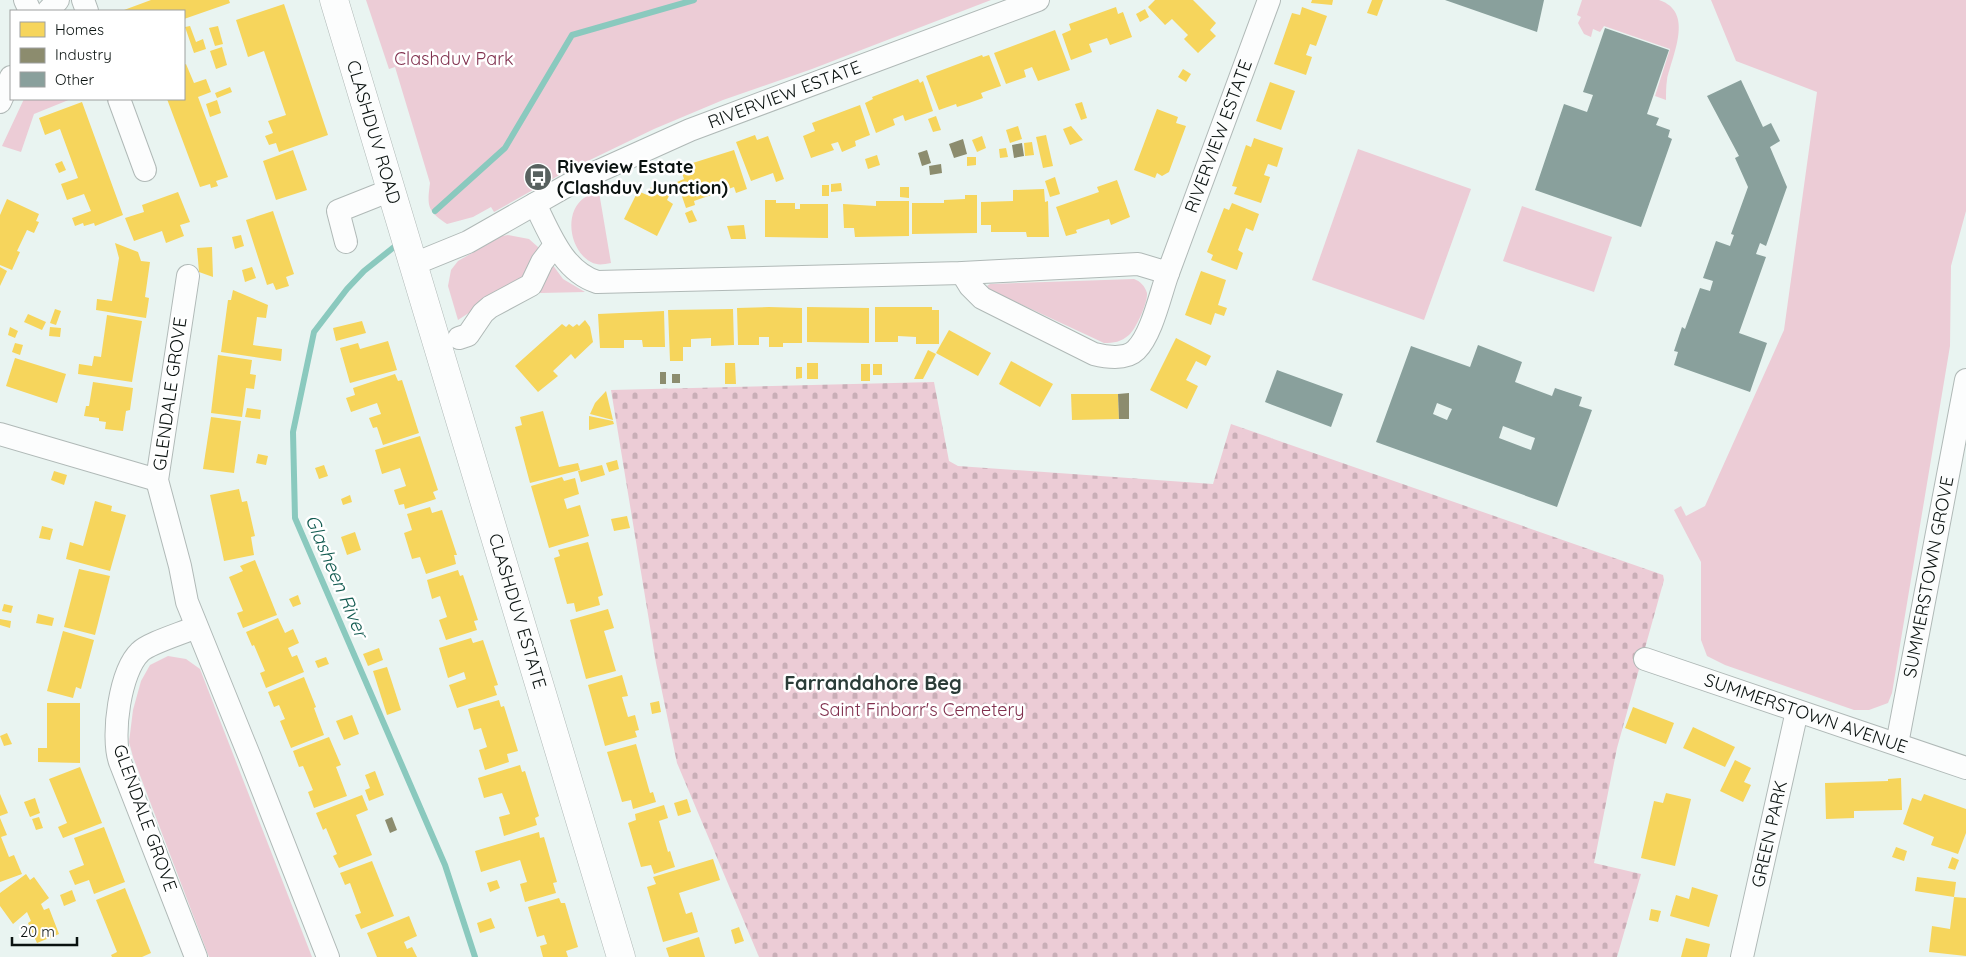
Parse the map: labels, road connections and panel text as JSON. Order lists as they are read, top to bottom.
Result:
{
  "streets": {
    "street": [
      "RIVERVIEW ESTATE",
      "CLASHDUV ROAD",
      "GLENDALE GROVE",
      "SUMMERSTOWN GROVE",
      "CLASHDUV ESTATE",
      "SUMMERSTOWN AVENUE",
      "GREEN PARK"
    ]
  },
  "crossings": [
    ["RIVERVIEW ESTATE", "CLASHDUV ROAD"],
    ["RIVERVIEW ESTATE", "CLASHDUV ESTATE"],
    ["CLASHDUV ROAD", "CLASHDUV ESTATE"],
    ["SUMMERSTOWN GROVE", "SUMMERSTOWN AVENUE"],
    ["SUMMERSTOWN AVENUE", "GREEN PARK"]
  ],
  "districts": ["Farrandahore Beg"],
  "water": ["Glasheen River"],
  "parks": ["Clashduv Park", "Saint Finbarr's Cemetery"],
  "places": {
    "bus stop": ["Riveview Estate (Clashduv Junction)"]
  },
  "legend": ["Homes", "Industry", "Other"],
  "scale_bar": "20 m"
}
